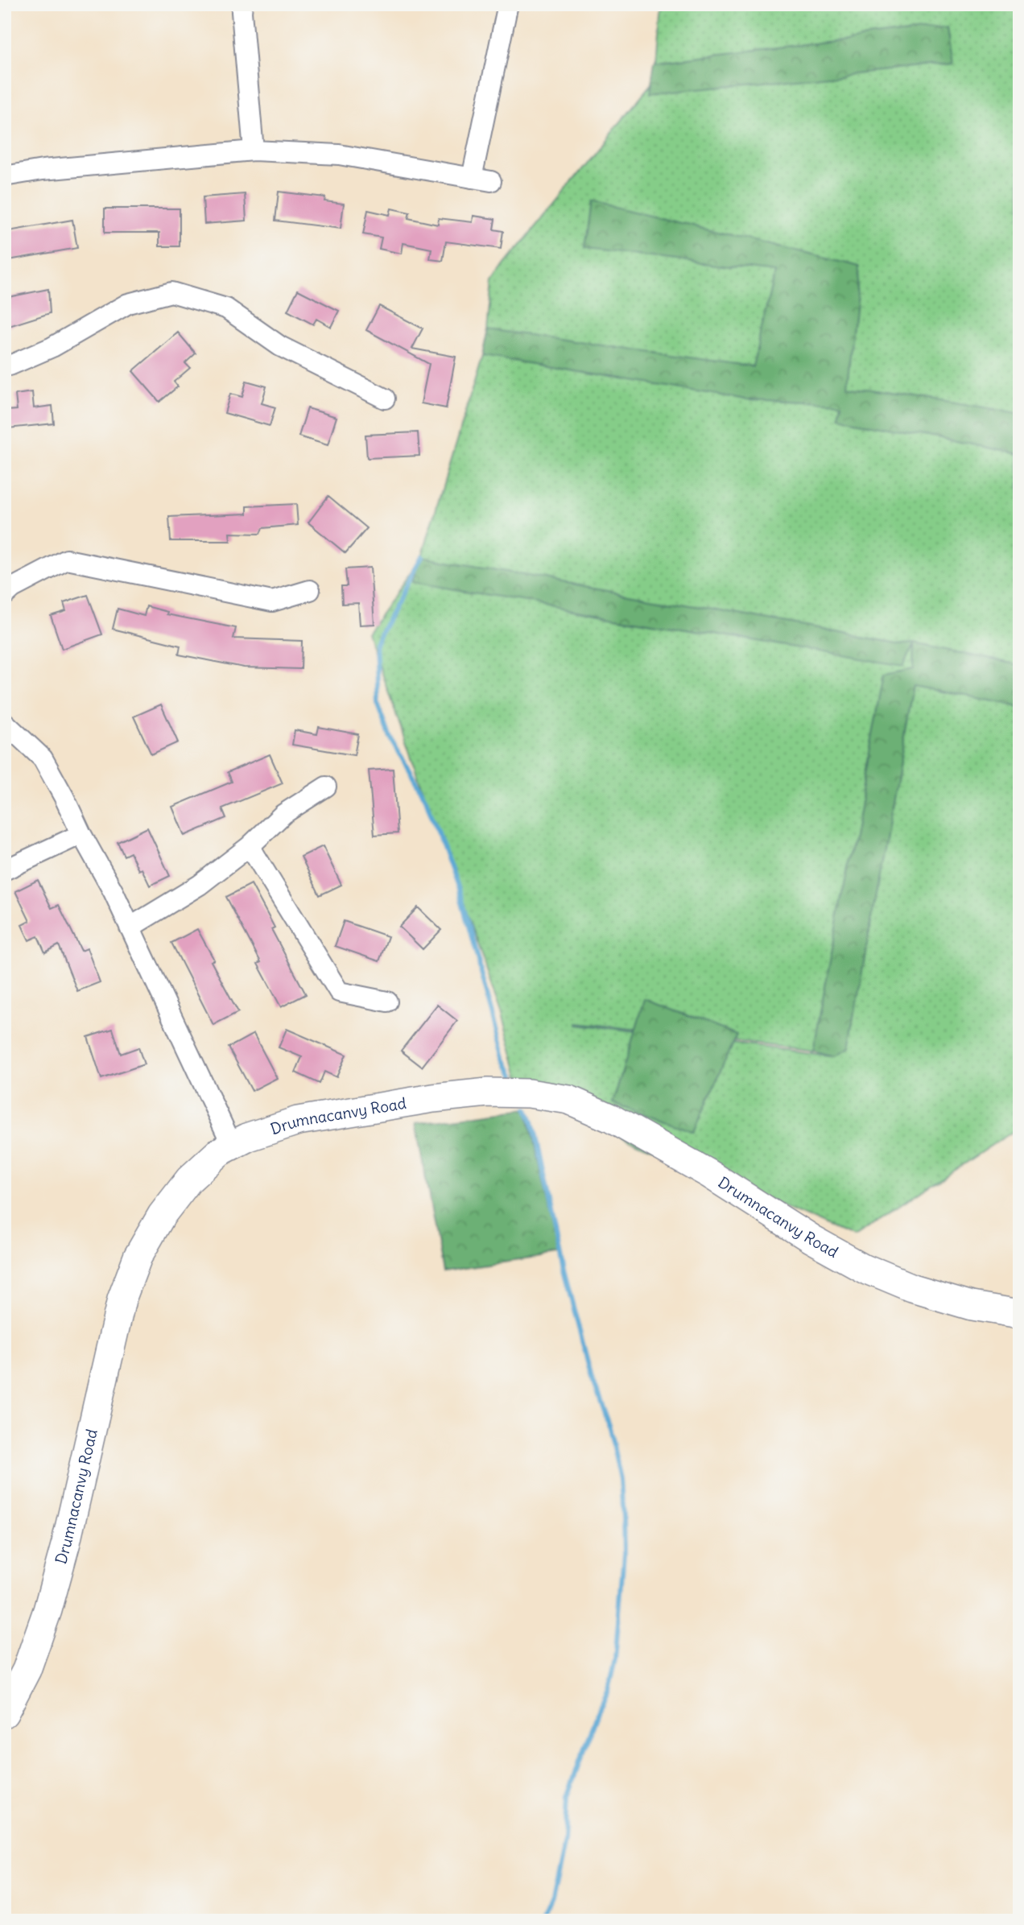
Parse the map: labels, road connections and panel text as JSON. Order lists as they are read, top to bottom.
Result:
{
  "streets": {
    "main road": ["Drumnacanvy Road"]
  }
}
